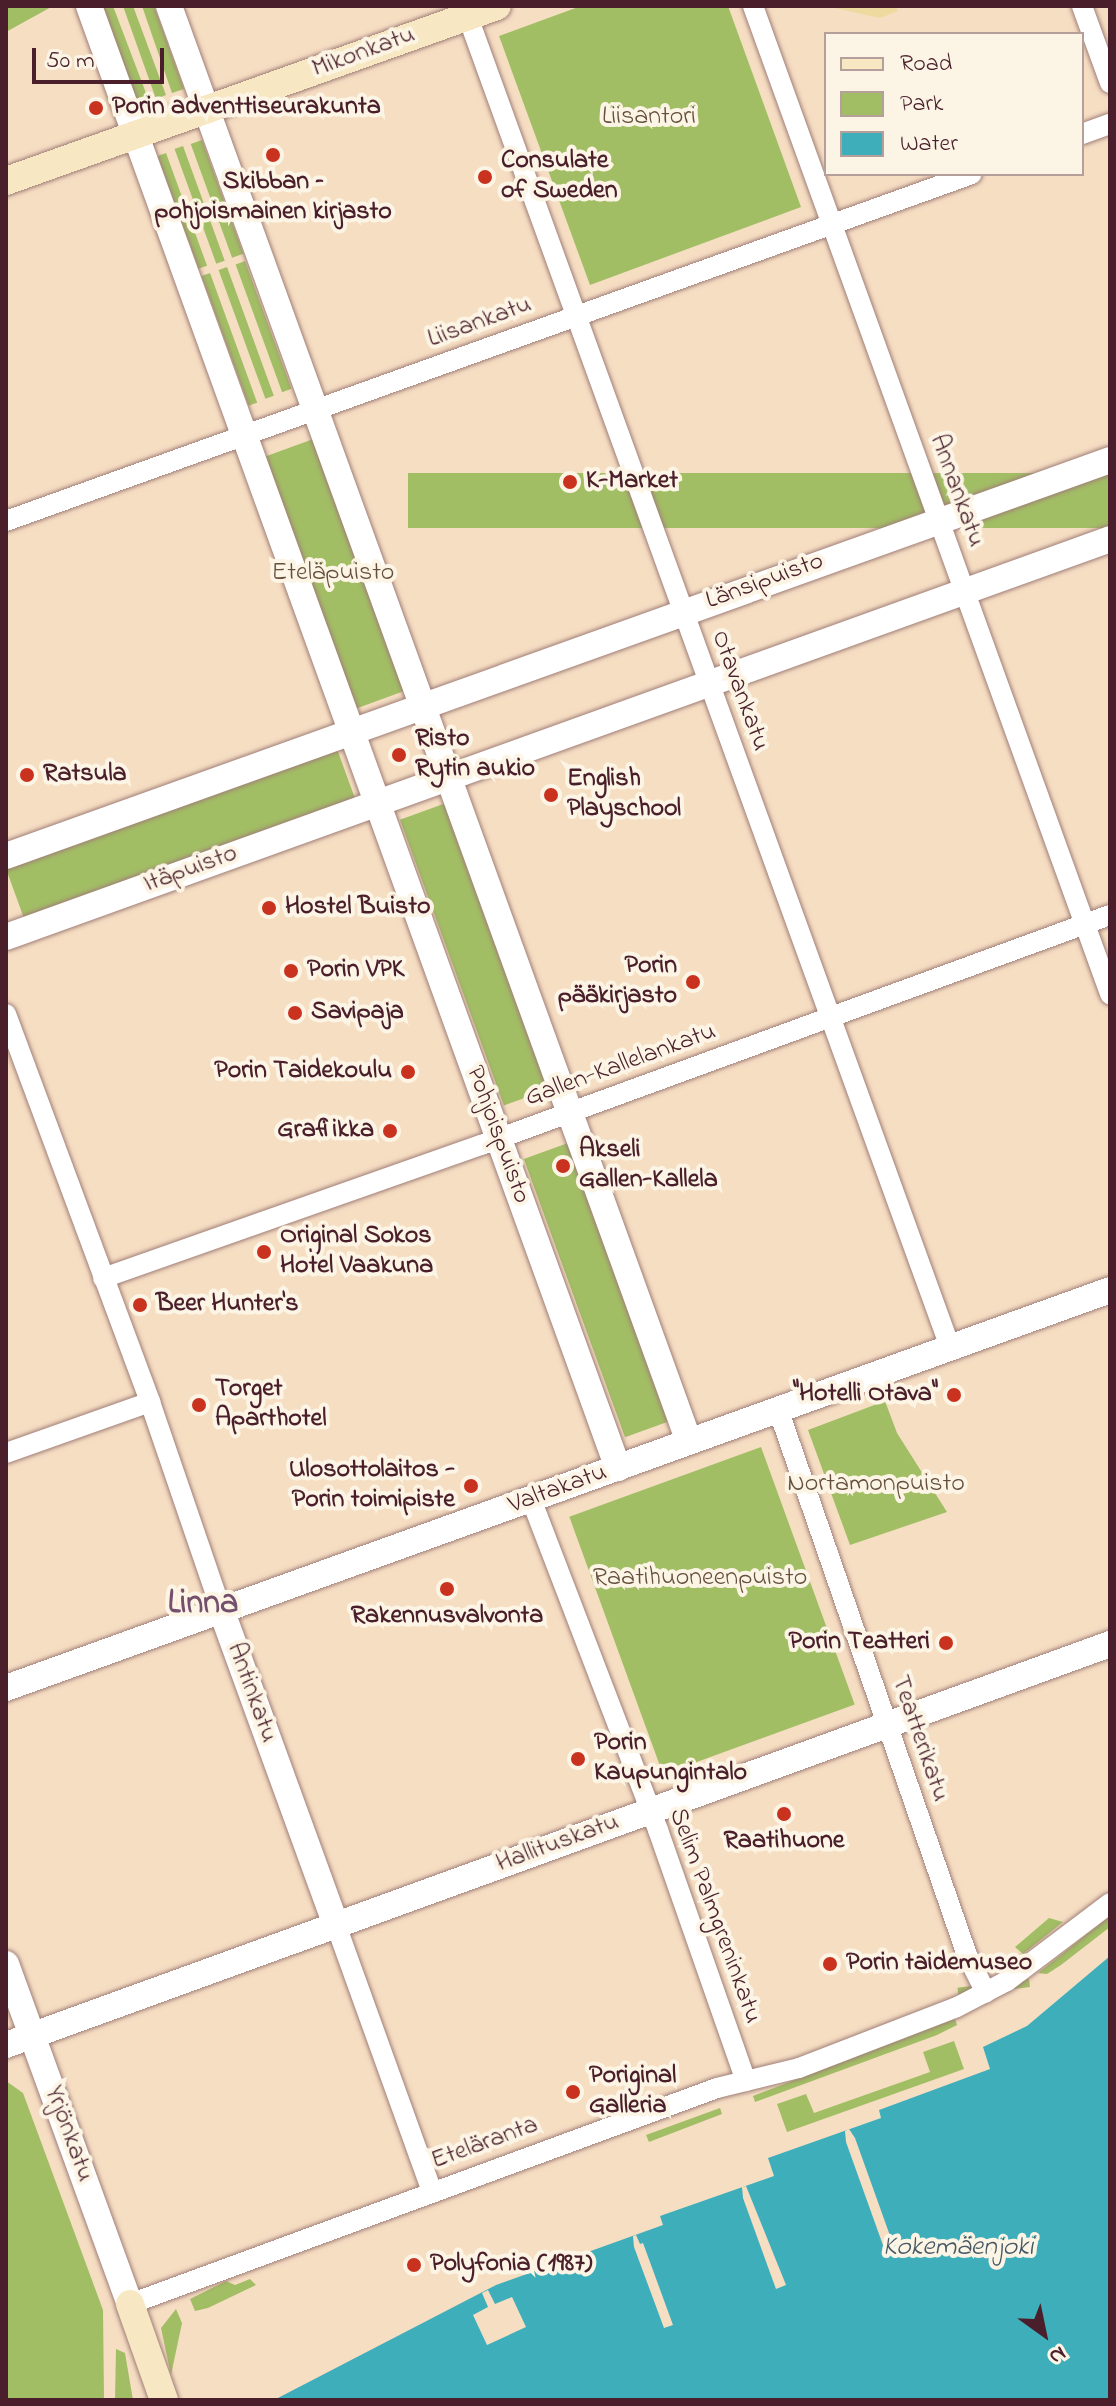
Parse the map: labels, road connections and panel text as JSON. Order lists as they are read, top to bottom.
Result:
{
  "streets": {
    "main road": ["Mikonkatu"],
    "street": [
      "Liisankatu",
      "Annankatu",
      "Länsipuisto",
      "Otavankatu",
      "Itäpuisto",
      "Gallen-Kallelankatu",
      "Pohjoispuisto",
      "Valtakatu",
      "Antinkatu",
      "Teatterikatu",
      "Hallituskatu",
      "Selim Palmgreninkatu",
      "Yrjönkatu",
      "Eteläranta"
    ]
  },
  "crossings": [
    ["Mikonkatu", "Otavankatu"],
    ["Liisankatu", "Annankatu"],
    ["Liisankatu", "Otavankatu"],
    ["Annankatu", "Länsipuisto"],
    ["Annankatu", "Gallen-Kallelankatu"],
    ["Länsipuisto", "Otavankatu"],
    ["Länsipuisto", "Pohjoispuisto"],
    ["Otavankatu", "Gallen-Kallelankatu"],
    ["Otavankatu", "Valtakatu"],
    ["Itäpuisto", "Pohjoispuisto"],
    ["Gallen-Kallelankatu", "Pohjoispuisto"],
    ["Gallen-Kallelankatu", "Antinkatu"],
    ["Pohjoispuisto", "Valtakatu"],
    ["Valtakatu", "Antinkatu"],
    ["Valtakatu", "Teatterikatu"],
    ["Valtakatu", "Selim Palmgreninkatu"],
    ["Antinkatu", "Hallituskatu"],
    ["Antinkatu", "Eteläranta"],
    ["Teatterikatu", "Hallituskatu"],
    ["Teatterikatu", "Eteläranta"],
    ["Hallituskatu", "Selim Palmgreninkatu"],
    ["Hallituskatu", "Yrjönkatu"],
    ["Selim Palmgreninkatu", "Eteläranta"],
    ["Yrjönkatu", "Eteläranta"]
  ],
  "districts": ["Linna"],
  "water": ["Kokemäenjoki"],
  "parks": [
    "Liisantori",
    "Eteläpuisto",
    "Nortamonpuisto",
    "Raatihuoneenpuisto"
  ],
  "places": [
    "Porin adventtiseurakunta",
    "Skibban – pohjoismainen kirjasto",
    "Consulate of Sweden",
    "K-Market",
    "Risto Rytin aukio",
    "Ratsula",
    "English Playschool",
    "Hostel Buisto",
    "Porin VPK",
    "Porin pääkirjasto",
    "Savipaja",
    "Porin Taidekoulu",
    "Grafiikka",
    "Akseli Gallen-Kallela",
    "Original Sokos Hotel Vaakuna",
    "Beer Hunter's",
    "\"Hotelli Otava\"",
    "Torget Aparthotel",
    "Ulosottolaitos - Porin toimipiste",
    "Rakennusvalvonta",
    "Porin Teatteri",
    "Porin Kaupungintalo",
    "Raatihuone",
    "Porin taidemuseo",
    "Poriginal Galleria",
    "Polyfonia (1987)"
  ],
  "legend": ["Road", "Park", "Water"],
  "scale_bar": "50 m",
  "north": "bottom right"
}
